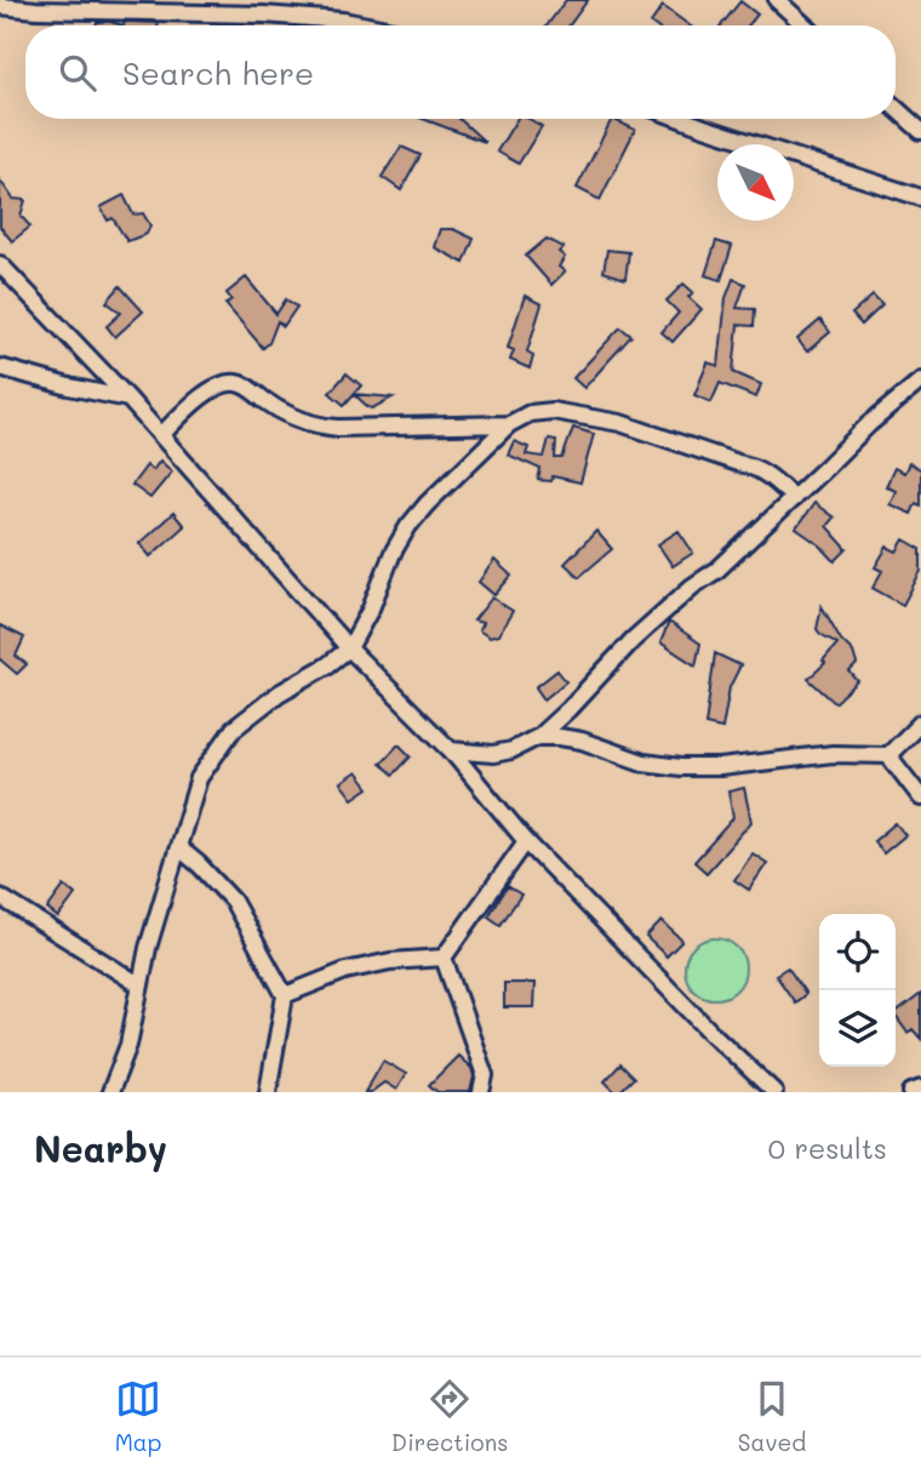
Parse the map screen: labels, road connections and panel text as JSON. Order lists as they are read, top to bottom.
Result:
{
  "north": "bottom right",
  "page": {
    "search": "Search here",
    "heading": ["Nearby", "0 results"],
    "nav": ["Map", "Directions", "Saved"]
  }
}
